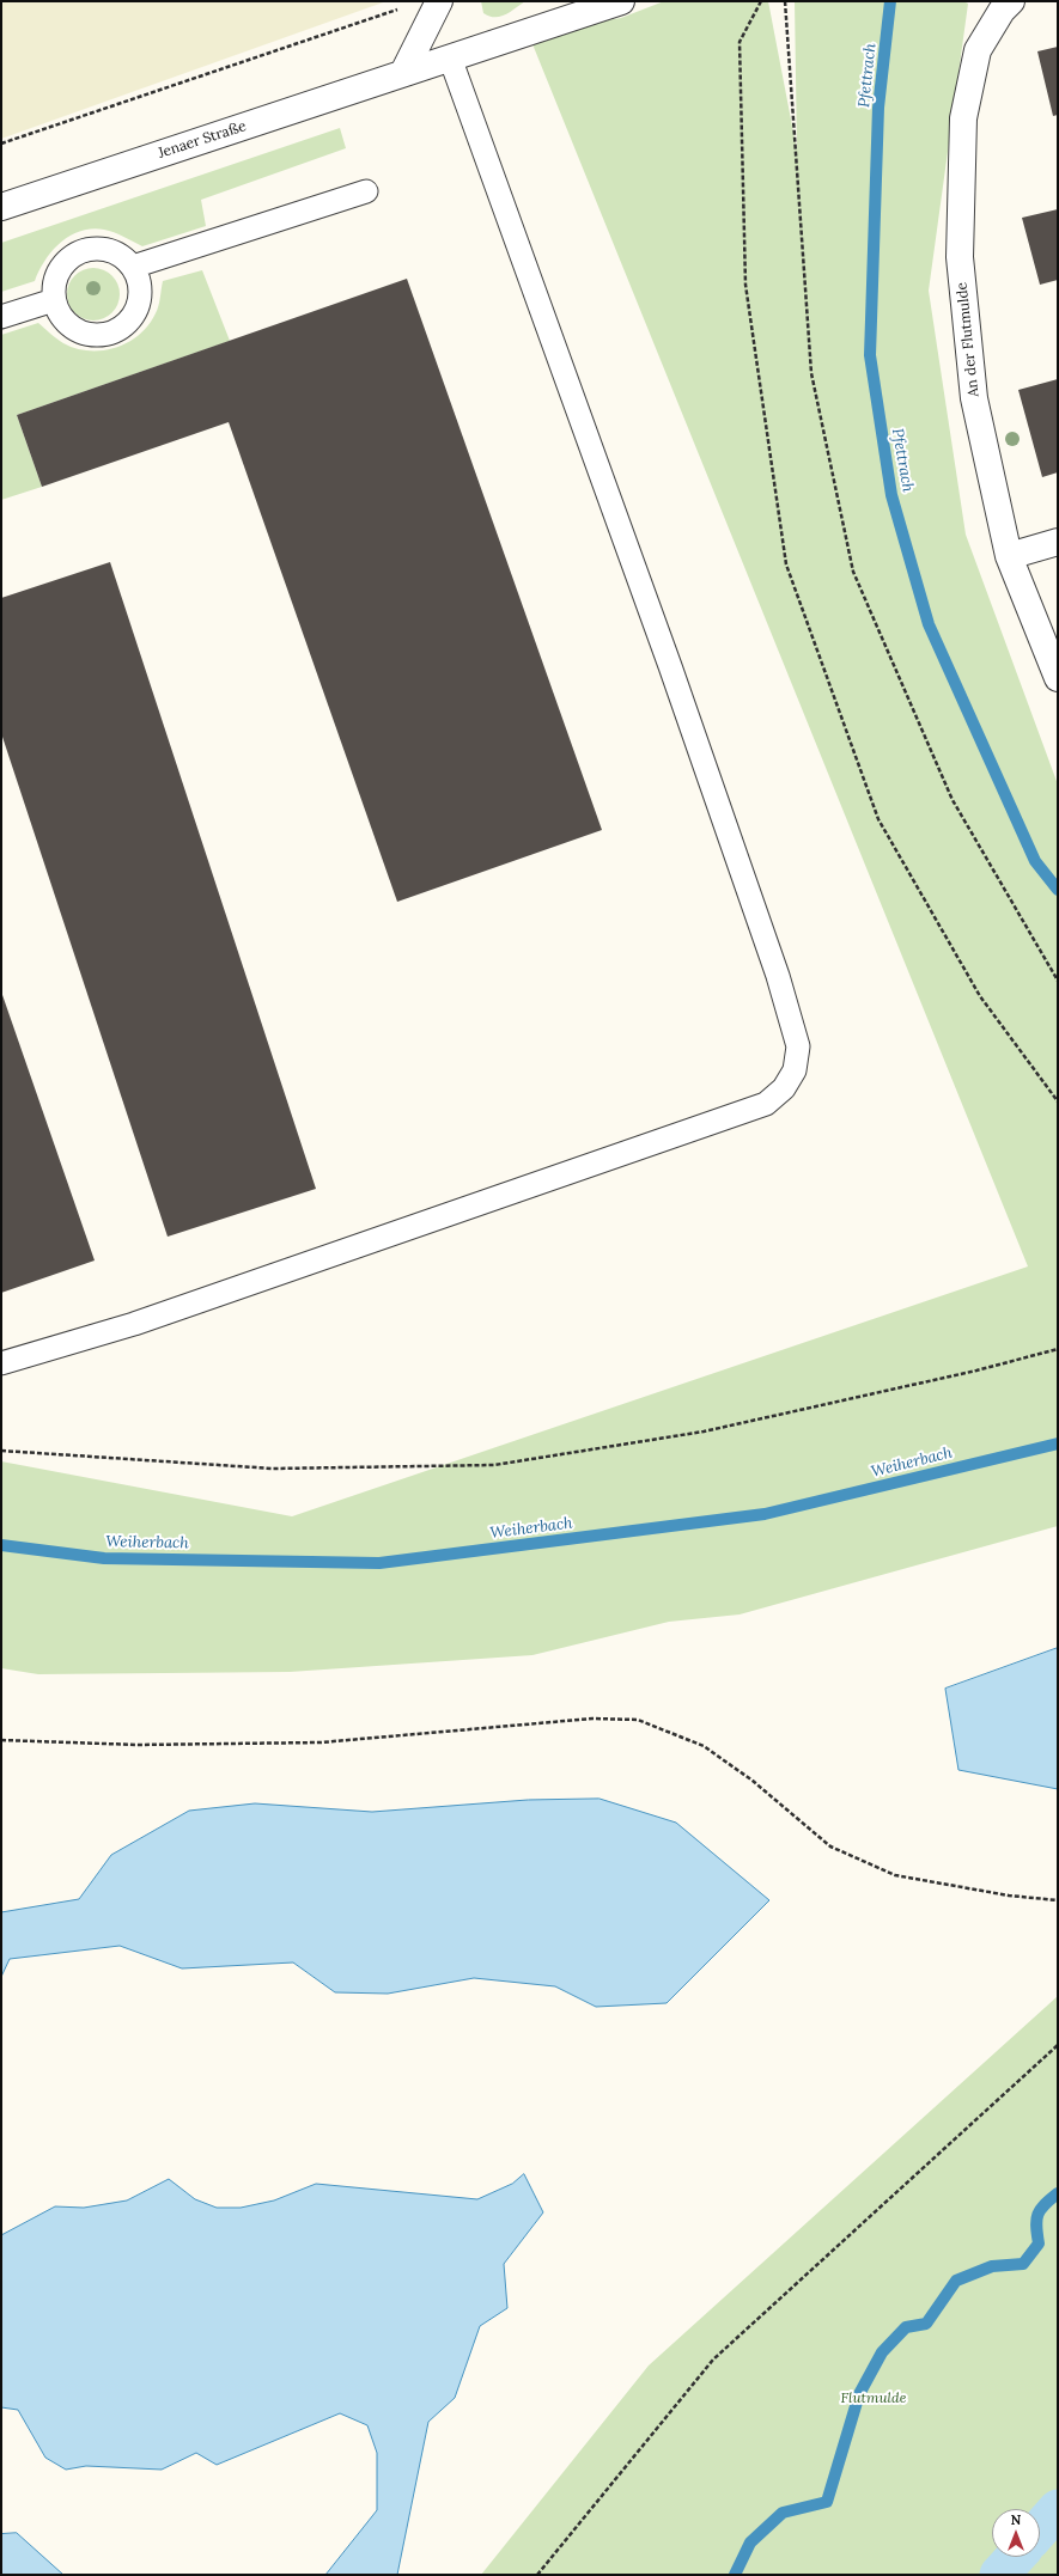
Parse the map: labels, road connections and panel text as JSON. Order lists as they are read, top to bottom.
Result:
{
  "streets": {
    "street": ["Jenaer Straße", "An der Flutmulde"]
  },
  "water": ["Pfettrach", "Weiherbach"],
  "parks": ["Flutmulde"],
  "north": "top"
}
